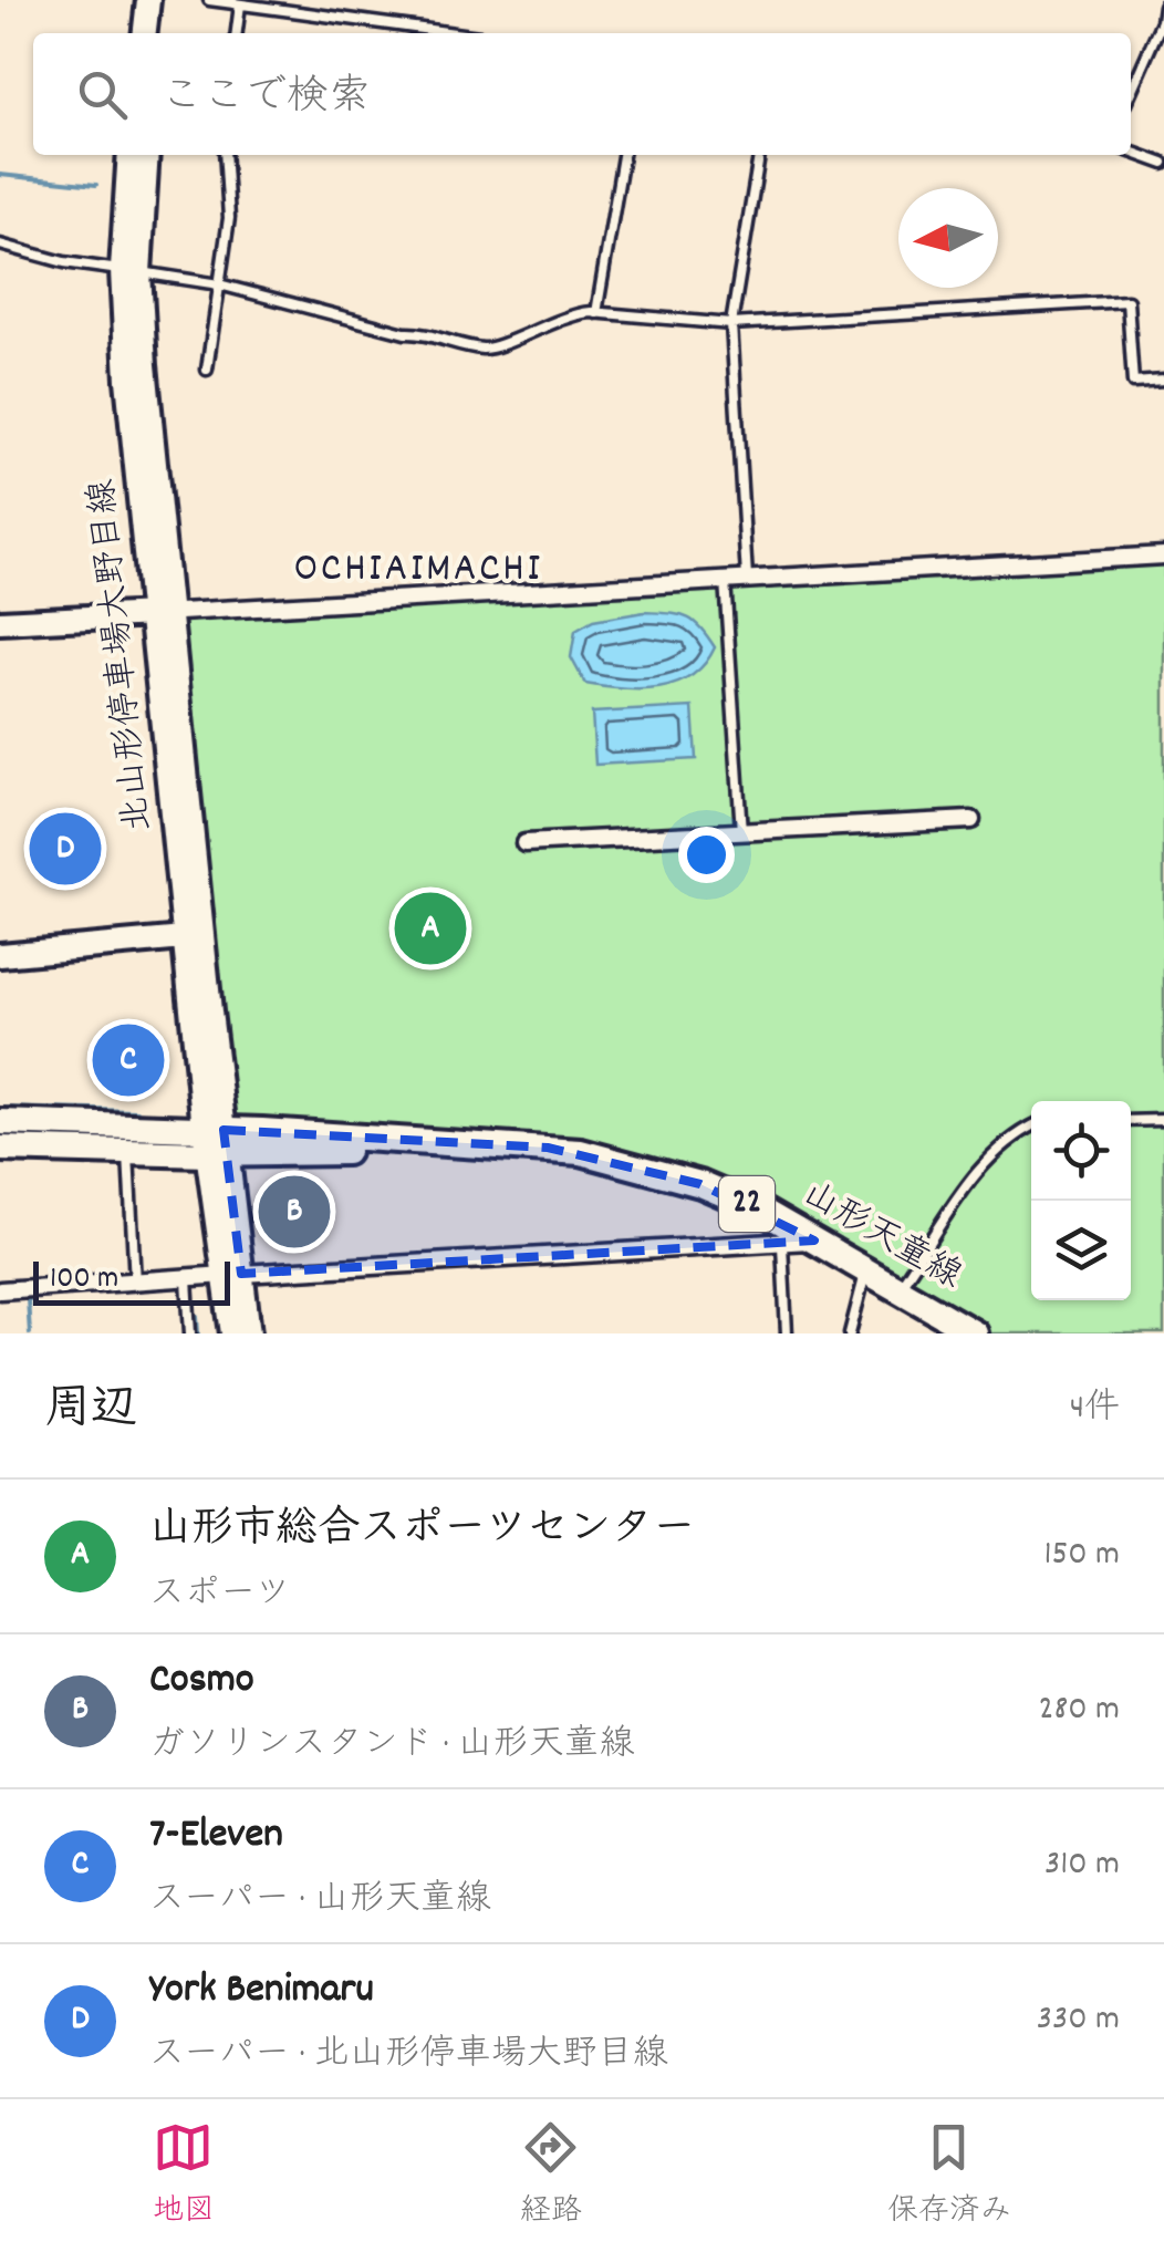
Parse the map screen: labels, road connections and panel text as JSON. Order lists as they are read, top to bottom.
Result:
{
  "streets": {
    "main road": ["北山形停車場大野目線", "22", "山形天童線"]
  },
  "crossings": [
    ["北山形停車場大野目線", "山形天童線"]
  ],
  "districts": ["OCHIAIMACHI"],
  "scale_bar": "100 m",
  "north": "left",
  "page": {
    "search": "ここで検索",
    "pins": [
      "D",
      "A",
      "C",
      "B"
    ],
    "scale": "100 m",
    "heading": ["周辺", "4件"],
    "list": [
      {
        "mark": "A",
        "name": "山形市総合スポーツセンター",
        "note": "スポーツ",
        "value": "150 m"
      },
      {
        "mark": "B",
        "name": "Cosmo",
        "note": "ガソリンスタンド · 山形天童線",
        "value": "280 m"
      },
      {
        "mark": "C",
        "name": "7-Eleven",
        "note": "スーパー · 山形天童線",
        "value": "310 m"
      },
      {
        "mark": "D",
        "name": "York Benimaru",
        "note": "スーパー · 北山形停車場大野目線",
        "value": "330 m"
      }
    ],
    "nav": ["地図", "経路", "保存済み"]
  }
}
